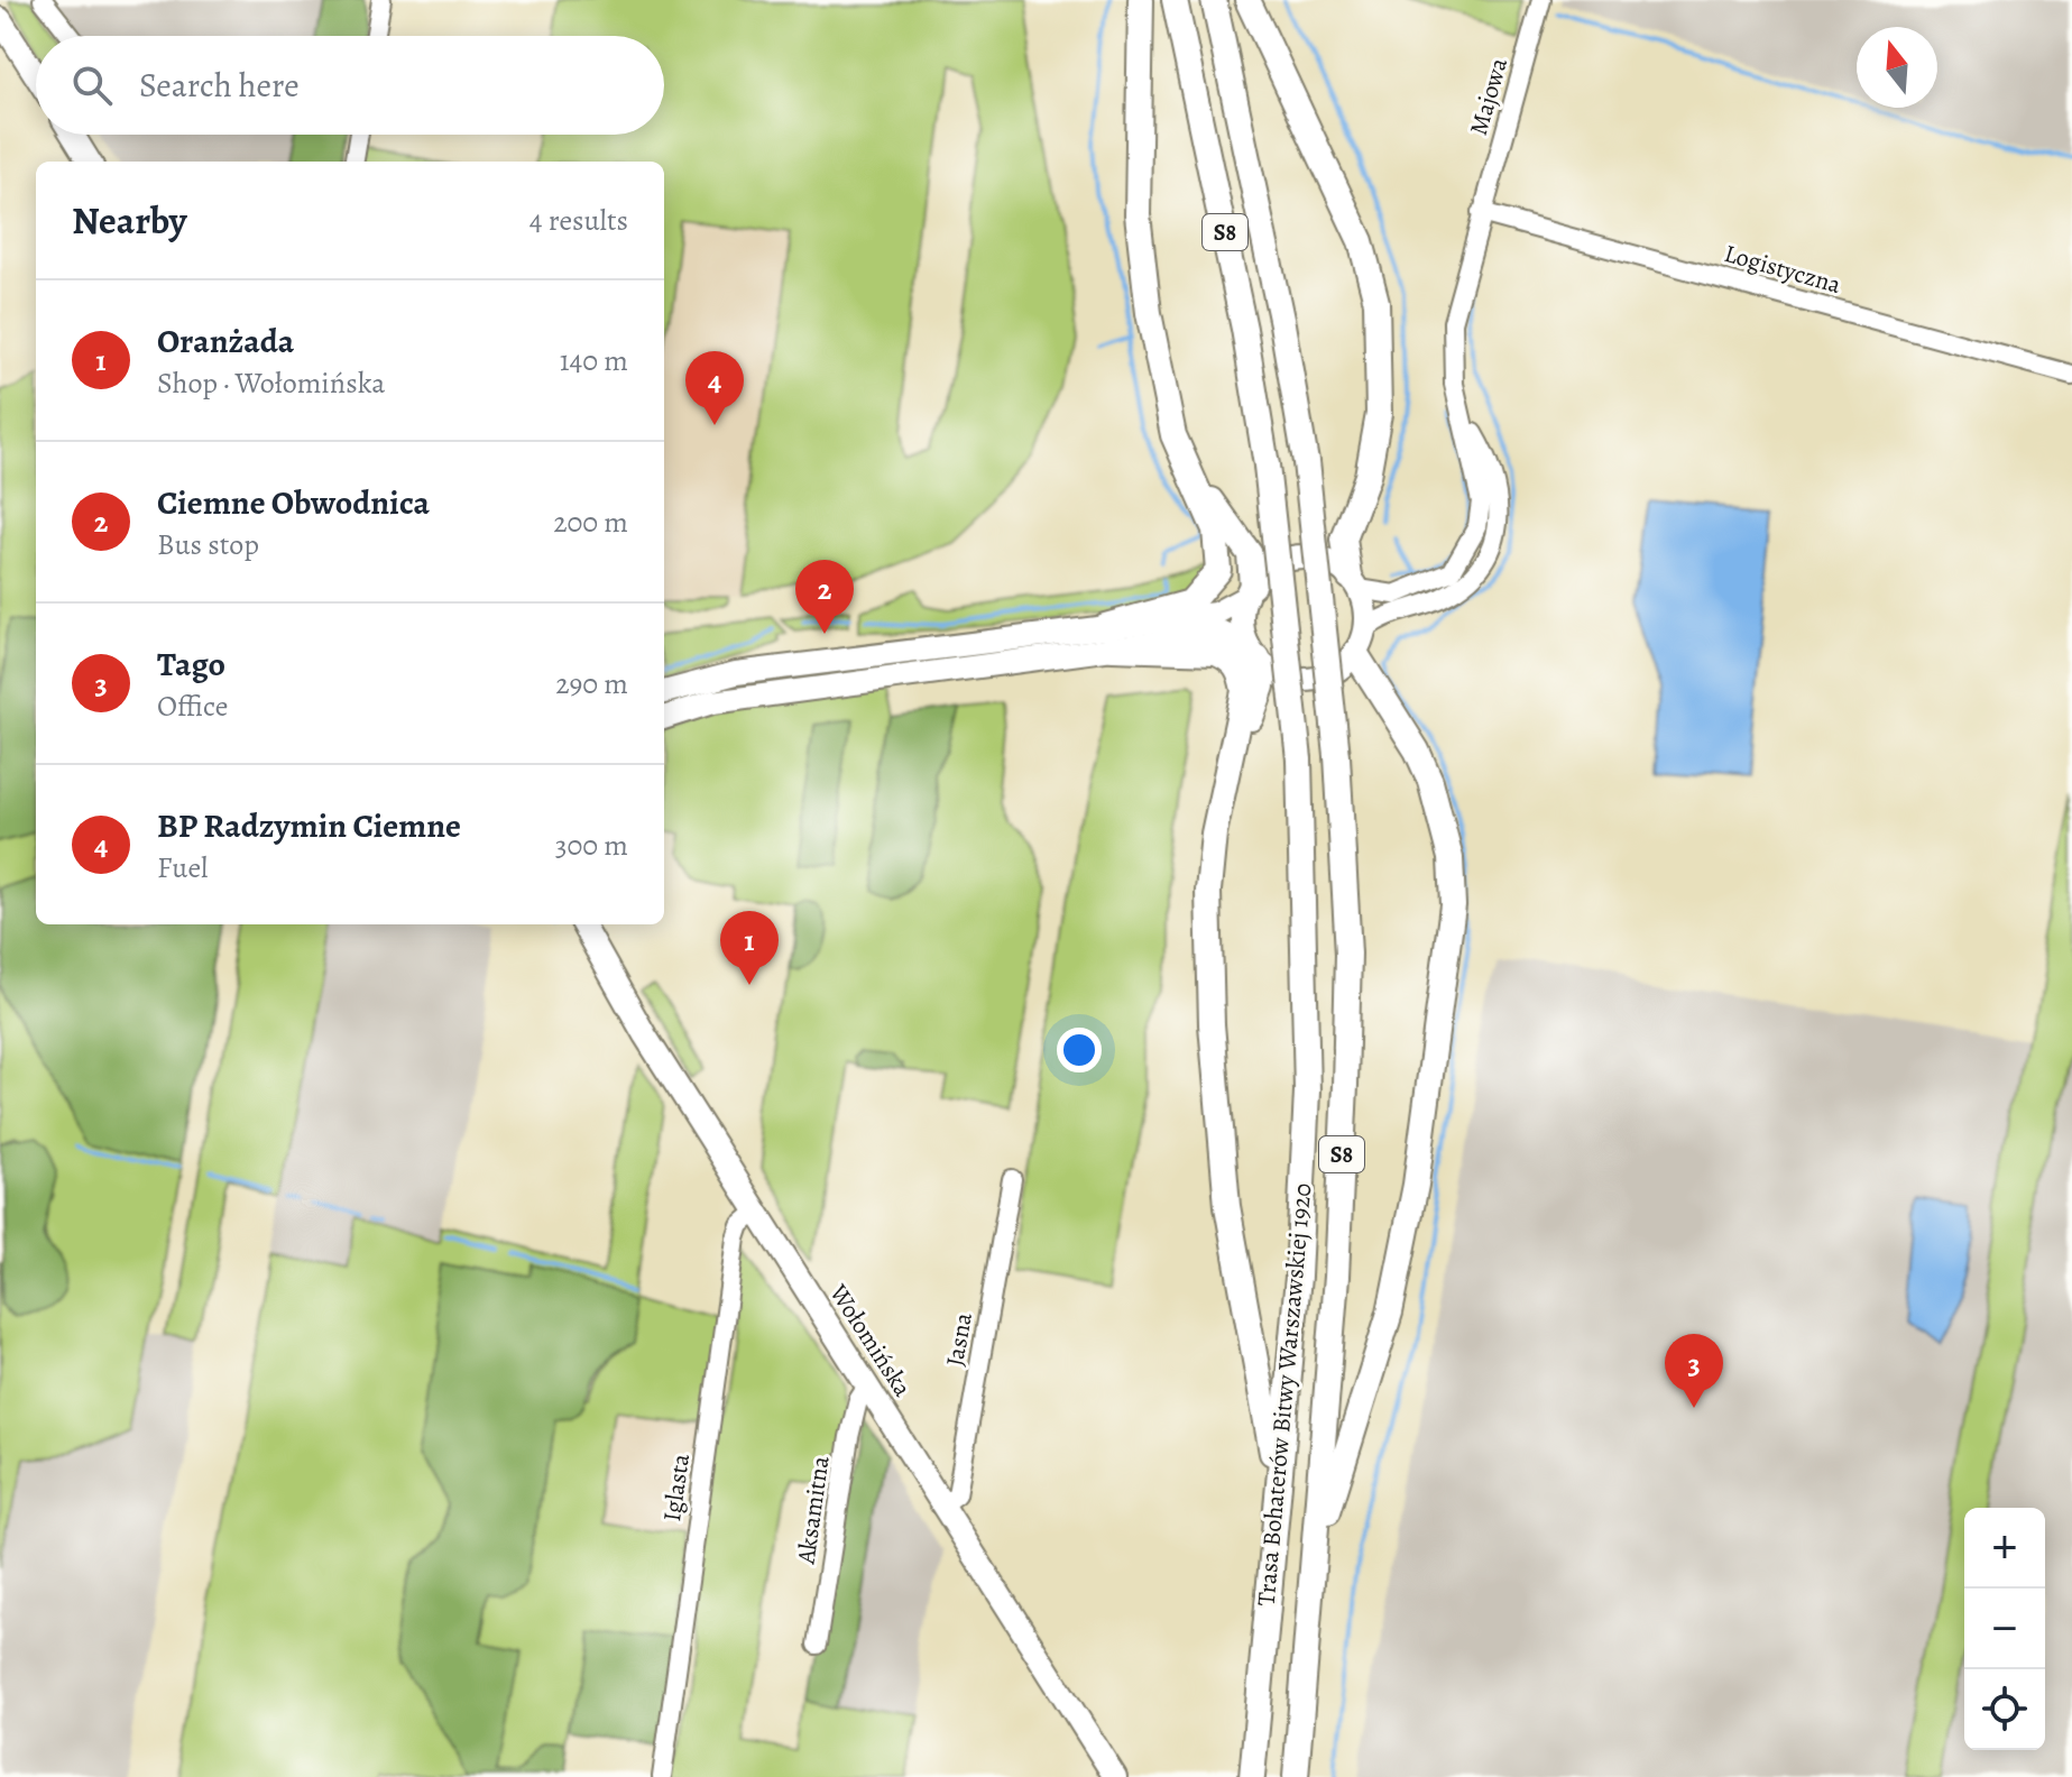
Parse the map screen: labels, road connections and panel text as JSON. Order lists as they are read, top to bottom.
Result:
{
  "streets": {
    "highway": ["S8", "Trasa Bohaterów Bitwy Warszawskiej 1920"],
    "main road": ["Wołomińska"],
    "street": [
      "Majowa",
      "Logistyczna",
      "Jasna",
      "Iglasta",
      "Aksamitna"
    ]
  },
  "crossings": [
    ["Majowa", "Logistyczna"],
    ["Jasna", "Wołomińska"],
    ["Wołomińska", "Iglasta"],
    ["Wołomińska", "Aksamitna"]
  ],
  "north": "top",
  "page": {
    "search": "Search here",
    "heading": ["Nearby", "4 results"],
    "list": [
      {
        "mark": "1",
        "name": "Oranżada",
        "note": "Shop · Wołomińska",
        "value": "140 m"
      },
      {
        "mark": "2",
        "name": "Ciemne Obwodnica",
        "note": "Bus stop",
        "value": "200 m"
      },
      {
        "mark": "3",
        "name": "Tago",
        "note": "Office",
        "value": "290 m"
      },
      {
        "mark": "4",
        "name": "BP Radzymin Ciemne",
        "note": "Fuel",
        "value": "300 m"
      }
    ],
    "pins": [
      "4",
      "2",
      "1",
      "3"
    ],
    "map_buttons": ["+", "−"]
  }
}
